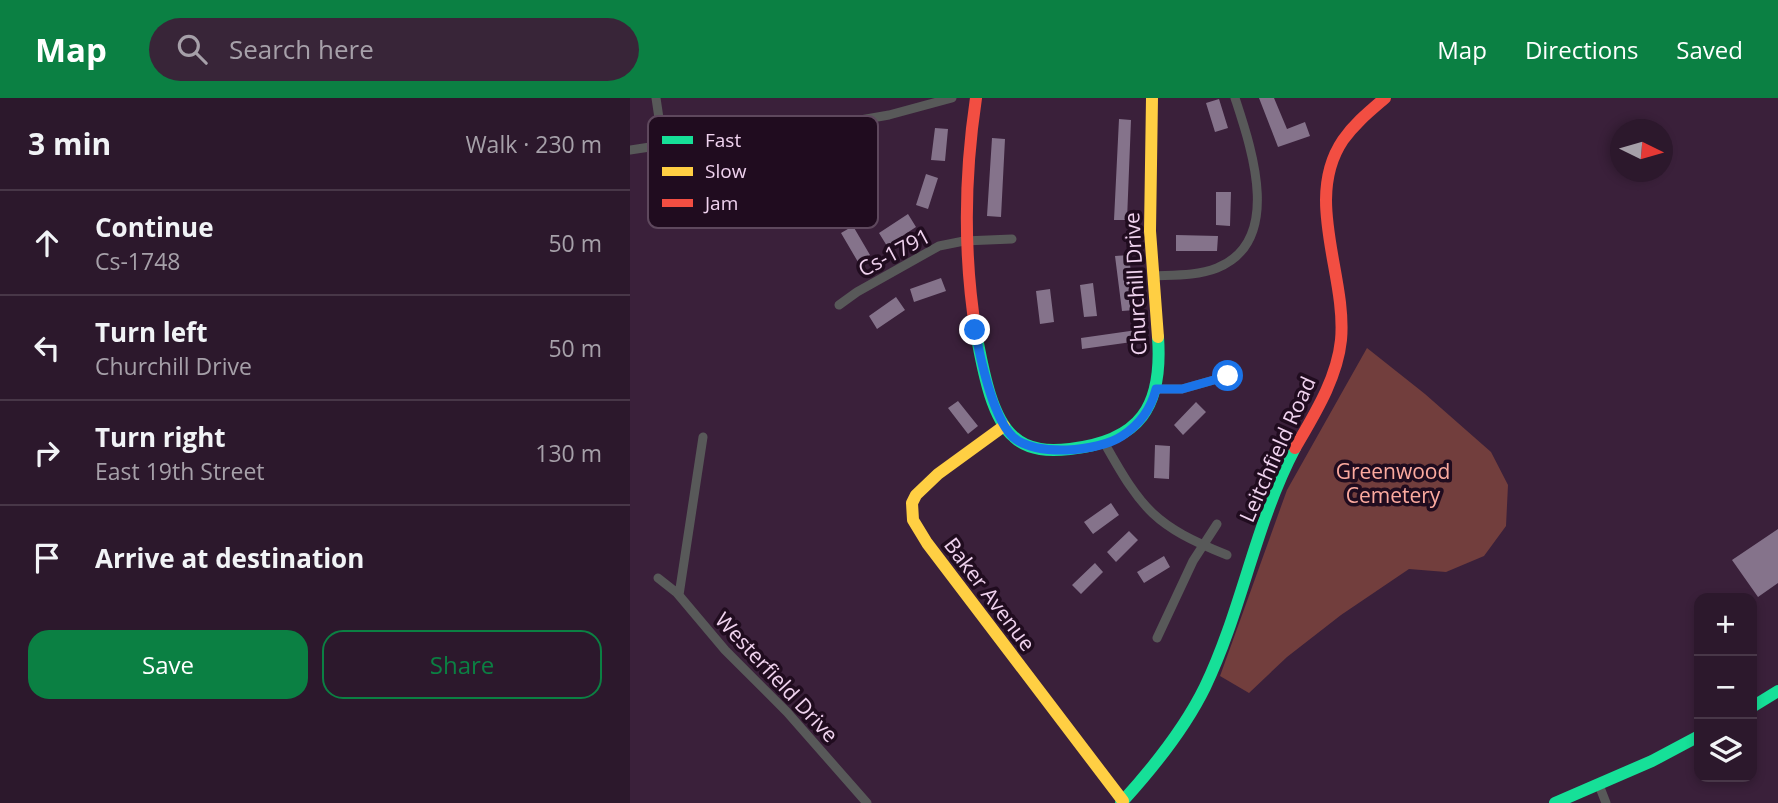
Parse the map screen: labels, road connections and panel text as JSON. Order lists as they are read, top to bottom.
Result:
{
  "streets": {
    "street": [
      "Cs-1791",
      "Churchill Drive",
      "Leitchfield Road",
      "Baker Avenue",
      "Westerfield Drive"
    ]
  },
  "crossings": [
    ["Leitchfield Road", "Baker Avenue"]
  ],
  "parks": ["Greenwood Cemetery"],
  "legend": ["Fast", "Slow", "Jam"],
  "north": "right",
  "page": {
    "header": "Map",
    "search": "Search here",
    "nav": ["Map", "Directions", "Saved"],
    "heading": ["3 min", "Walk · 230 m"],
    "list": [
      ["Continue", "Cs-1748", "50 m"],
      ["Turn left", "Churchill Drive", "50 m"],
      ["Turn right", "East 19th Street", "130 m"],
      "Arrive at destination"
    ],
    "map_buttons": ["+", "−"],
    "buttons": ["Save", "Share"]
  }
}
